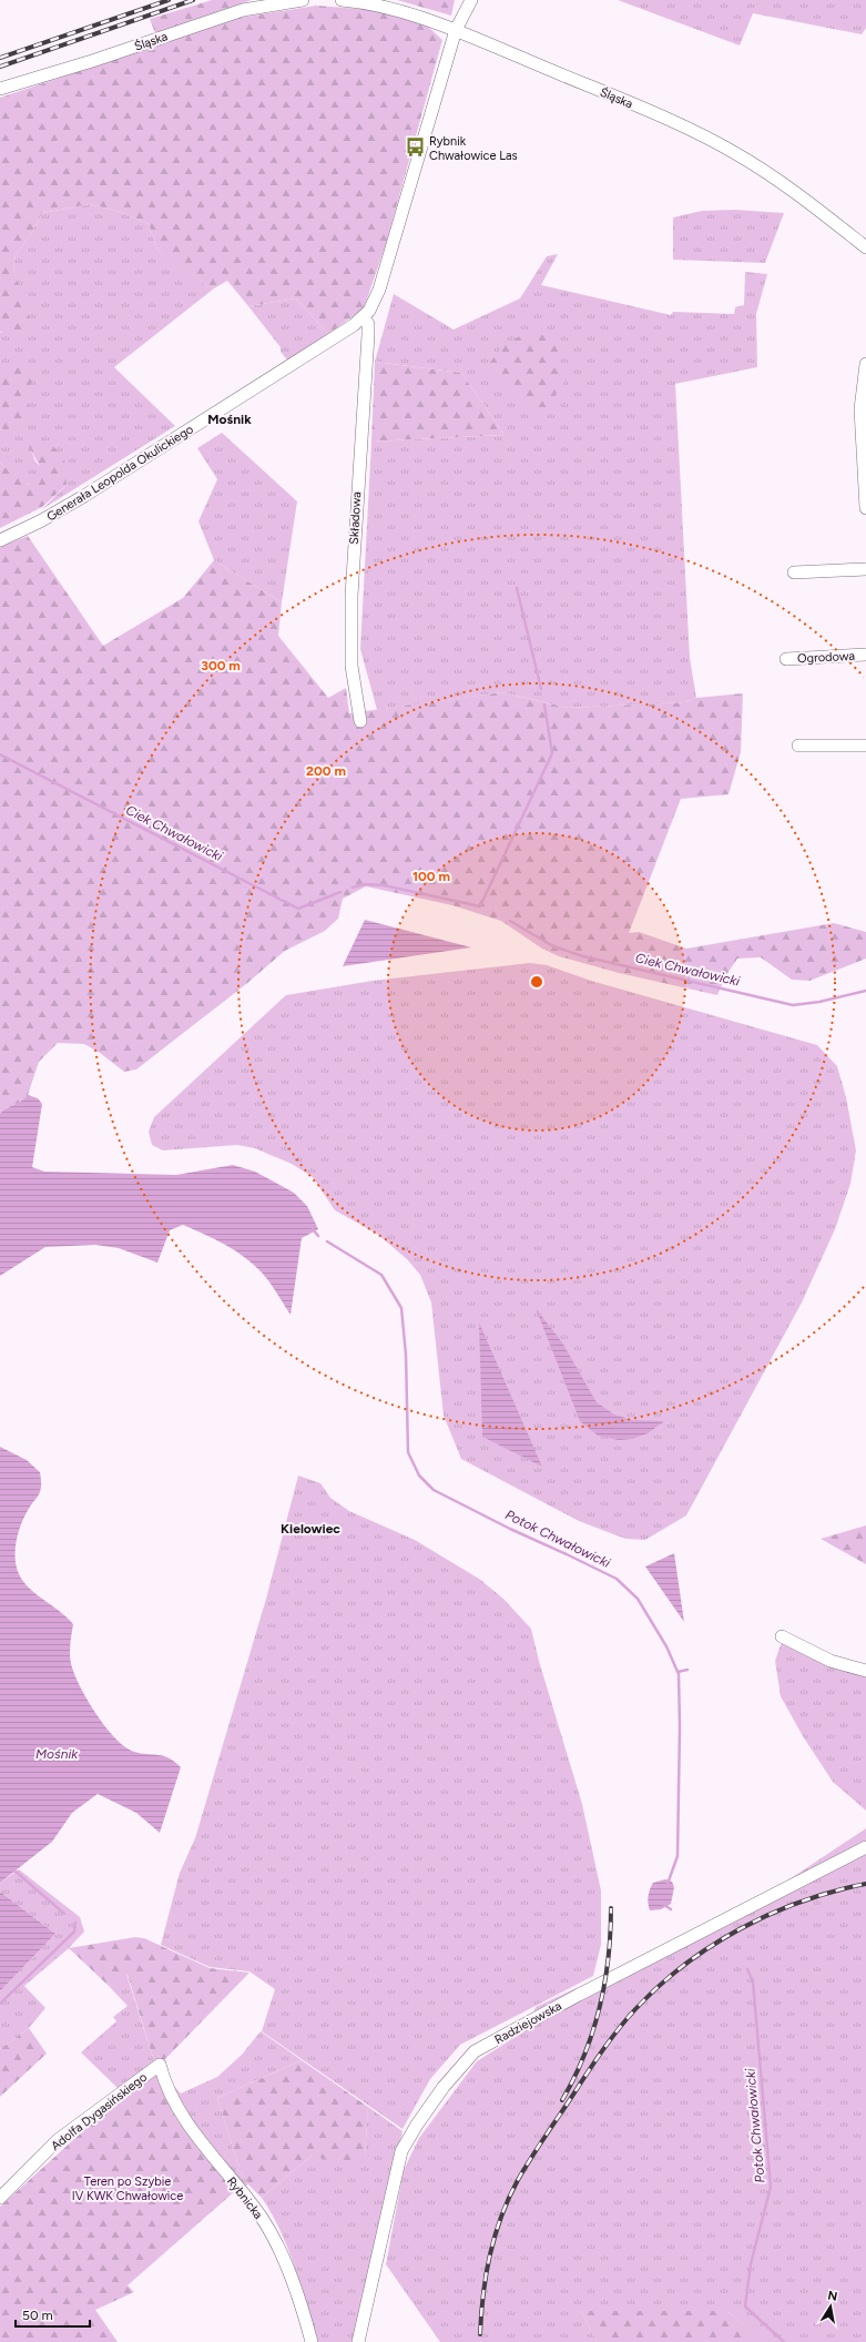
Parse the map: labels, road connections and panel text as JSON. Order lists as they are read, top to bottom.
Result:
{
  "streets": {
    "street": [
      "Śląska",
      "Generała Leopolda Okulickiego",
      "Składowa",
      "Ogrodowa",
      "Radziejowska",
      "Adolfa Dygasińskiego",
      "Rybnicka"
    ]
  },
  "crossings": [
    ["Śląska", "Generała Leopolda Okulickiego"],
    ["Generała Leopolda Okulickiego", "Składowa"],
    ["Adolfa Dygasińskiego", "Rybnicka"]
  ],
  "districts": ["Mośnik", "Kielowiec"],
  "water": ["Ciek Chwałowicki", "Potok Chwałowicki", "Mośnik"],
  "parks": ["Teren po Szybie IV KWK Chwałowice"],
  "places": {
    "bus stop": ["Rybnik Chwałowice Las"]
  },
  "scale_bar": "50 m",
  "north": "top",
  "rings": ["300 m", "200 m", "100 m"]
}
